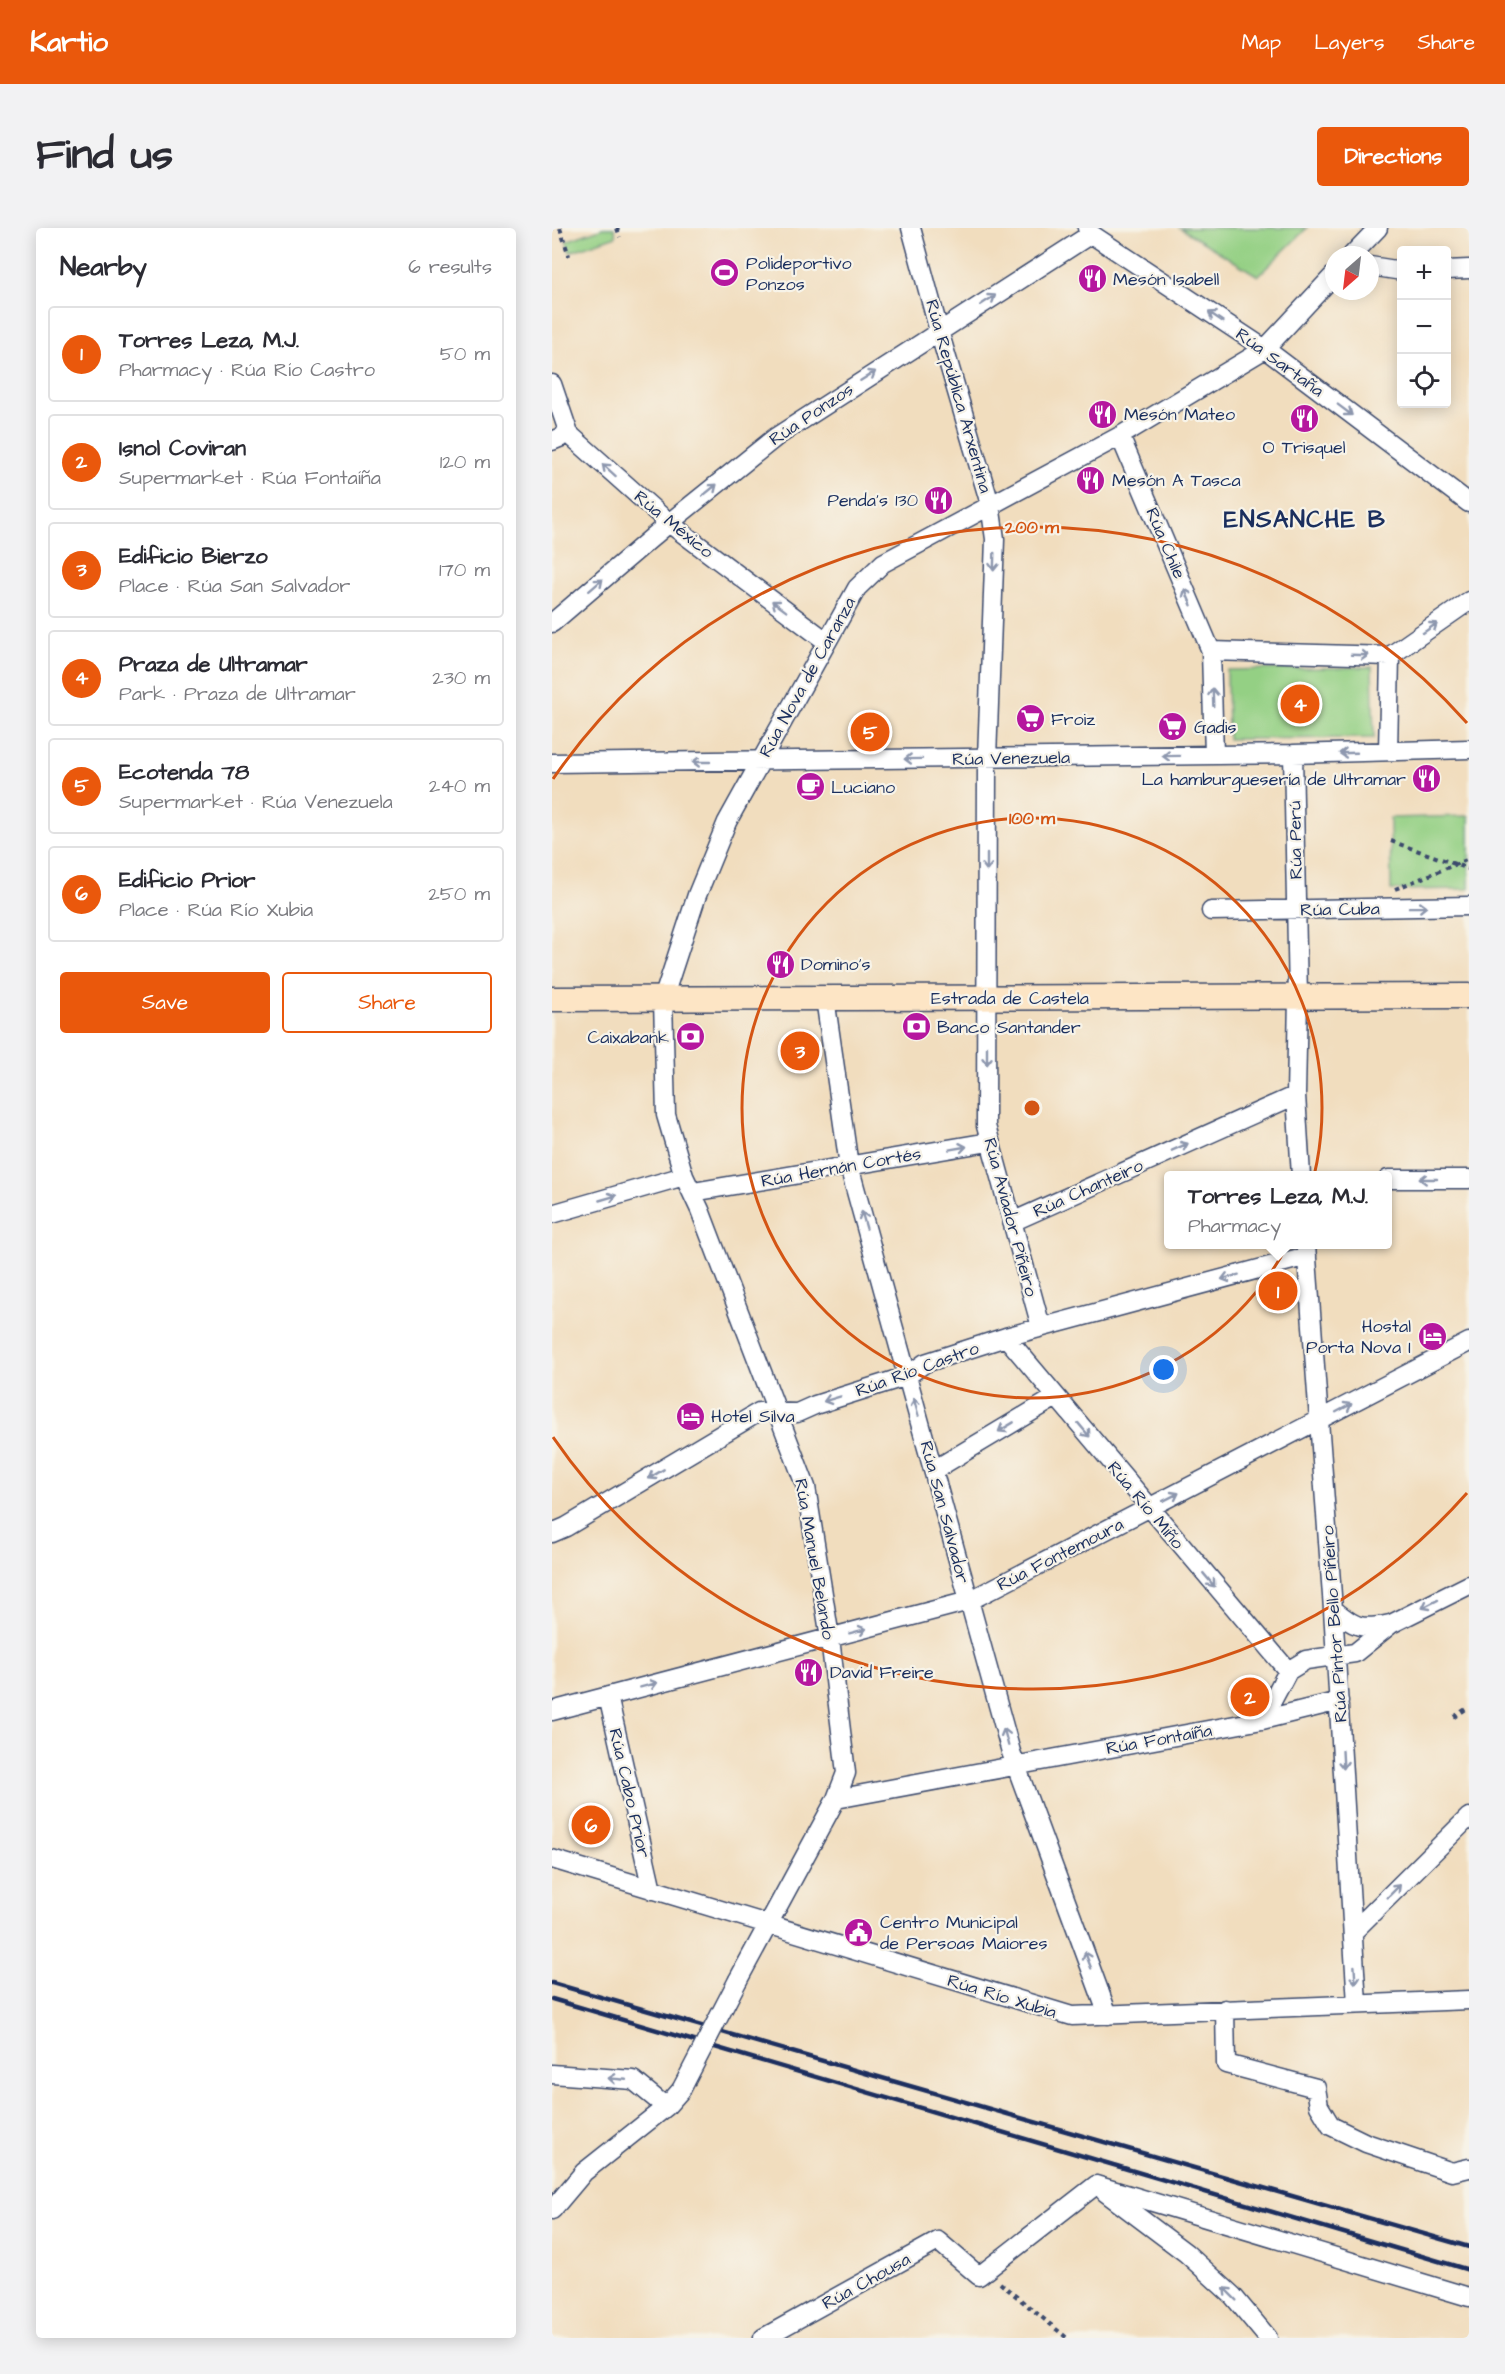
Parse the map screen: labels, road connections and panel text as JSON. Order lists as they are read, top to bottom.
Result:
{
  "streets": {
    "main road": ["Estrada de Castela"],
    "street": [
      "Rúa Sartaña",
      "Rúa República Arxentina",
      "Rúa Ponzos",
      "Rúa México",
      "Rúa Chile",
      "Rúa Nova de Caranza",
      "Rúa Venezuela",
      "Rúa Perú",
      "Rúa Cuba",
      "Rúa Hernán Cortés",
      "Rúa Chanteiro",
      "Rúa Aviador Piñeiro",
      "Rúa Río Castro",
      "Rúa Río Miño",
      "Rúa San Salvador",
      "Rúa Fontemoura",
      "Rúa Manuel Belando",
      "Rúa Pintor Bello Piñeiro",
      "Rúa Fontaíña",
      "Rúa Cabo Prior",
      "Rúa Río Xubia",
      "Rúa Chousa"
    ]
  },
  "crossings": [
    ["Rúa Sartaña", "Rúa Ponzos"],
    ["Rúa Sartaña", "Rúa Nova de Caranza"],
    ["Rúa República Arxentina", "Rúa Ponzos"],
    ["Rúa República Arxentina", "Rúa Nova de Caranza"],
    ["Rúa República Arxentina", "Rúa Venezuela"],
    ["Rúa República Arxentina", "Estrada de Castela"],
    ["Rúa República Arxentina", "Rúa Aviador Piñeiro"],
    ["Rúa Ponzos", "Rúa México"],
    ["Rúa México", "Rúa Nova de Caranza"],
    ["Rúa Chile", "Rúa Nova de Caranza"],
    ["Rúa Nova de Caranza", "Rúa Venezuela"],
    ["Rúa Nova de Caranza", "Estrada de Castela"],
    ["Rúa Nova de Caranza", "Rúa Manuel Belando"],
    ["Rúa Venezuela", "Rúa Perú"],
    ["Rúa Perú", "Rúa Cuba"],
    ["Rúa Perú", "Estrada de Castela"],
    ["Estrada de Castela", "Rúa Aviador Piñeiro"],
    ["Estrada de Castela", "Rúa San Salvador"],
    ["Estrada de Castela", "Rúa Manuel Belando"],
    ["Rúa Hernán Cortés", "Rúa Aviador Piñeiro"],
    ["Rúa Hernán Cortés", "Rúa San Salvador"],
    ["Rúa Hernán Cortés", "Rúa Manuel Belando"],
    ["Rúa Chanteiro", "Rúa Aviador Piñeiro"],
    ["Rúa Aviador Piñeiro", "Rúa Río Castro"],
    ["Rúa Río Castro", "Rúa Río Miño"],
    ["Rúa Río Castro", "Rúa San Salvador"],
    ["Rúa Río Castro", "Rúa Manuel Belando"],
    ["Rúa Río Castro", "Rúa Pintor Bello Piñeiro"],
    ["Rúa Río Miño", "Rúa Fontemoura"],
    ["Rúa San Salvador", "Rúa Fontemoura"],
    ["Rúa San Salvador", "Rúa Fontaíña"],
    ["Rúa San Salvador", "Rúa Río Xubia"],
    ["Rúa Fontemoura", "Rúa Manuel Belando"],
    ["Rúa Fontemoura", "Rúa Pintor Bello Piñeiro"],
    ["Rúa Fontemoura", "Rúa Cabo Prior"],
    ["Rúa Manuel Belando", "Rúa Fontaíña"],
    ["Rúa Manuel Belando", "Rúa Río Xubia"],
    ["Rúa Pintor Bello Piñeiro", "Rúa Fontaíña"],
    ["Rúa Pintor Bello Piñeiro", "Rúa Río Xubia"],
    ["Rúa Cabo Prior", "Rúa Río Xubia"]
  ],
  "one_way": [
    "Rúa República Arxentina",
    "Rúa Ponzos",
    "Rúa México",
    "Rúa Chile",
    "Rúa Venezuela",
    "Rúa Cuba",
    "Rúa Hernán Cortés",
    "Rúa Chanteiro",
    "Rúa Aviador Piñeiro",
    "Rúa Río Castro",
    "Rúa Río Miño",
    "Rúa San Salvador",
    "Rúa Fontemoura",
    "Rúa Pintor Bello Piñeiro"
  ],
  "districts": ["ENSANCHE B"],
  "places": {
    "sports": ["Polideportivo Ponzos"],
    "restaurant": [
      "Mesón Isabell",
      "Mesón Mateo",
      "O Trisquel",
      "Mesón A Tasca",
      "Penda's 130",
      "La hamburguesería de Ultramar",
      "Domino's",
      "David Freire"
    ],
    "supermarket": ["Froiz", "Gadis"],
    "cafe": ["Luciano"],
    "bank": ["Banco Santander", "Caixabank"],
    "hotel": ["Hostal Porta Nova I", "Hotel Silva"],
    "public building": ["Centro Municipal de Persoas Maiores"]
  },
  "north": "bottom left",
  "page": {
    "header": "Kartio",
    "nav": ["Map", "Layers", "Share"],
    "title": "Find us",
    "buttons": [
      "Directions",
      ["Save", "Share"]
    ],
    "heading": ["Nearby", "6 results"],
    "map_buttons": ["+", "−"],
    "list": [
      {
        "mark": "1",
        "name": "Torres Leza, M.J.",
        "note": "Pharmacy · Rúa Río Castro",
        "value": "50 m"
      },
      {
        "mark": "2",
        "name": "Isnol Coviran",
        "note": "Supermarket · Rúa Fontaíña",
        "value": "120 m"
      },
      {
        "mark": "3",
        "name": "Edificio Bierzo",
        "note": "Place · Rúa San Salvador",
        "value": "170 m"
      },
      {
        "mark": "4",
        "name": "Praza de Ultramar",
        "note": "Park · Praza de Ultramar",
        "value": "230 m"
      },
      {
        "mark": "5",
        "name": "Ecotenda 78",
        "note": "Supermarket · Rúa Venezuela",
        "value": "240 m"
      },
      {
        "mark": "6",
        "name": "Edificio Prior",
        "note": "Place · Rúa Río Xubia",
        "value": "250 m"
      }
    ],
    "pins": [
      "4",
      "5",
      "3",
      "1",
      "2",
      "6"
    ],
    "popup": ["Torres Leza, M.J.", "Pharmacy"]
  },
  "rings": ["200 m", "100 m"]
}
